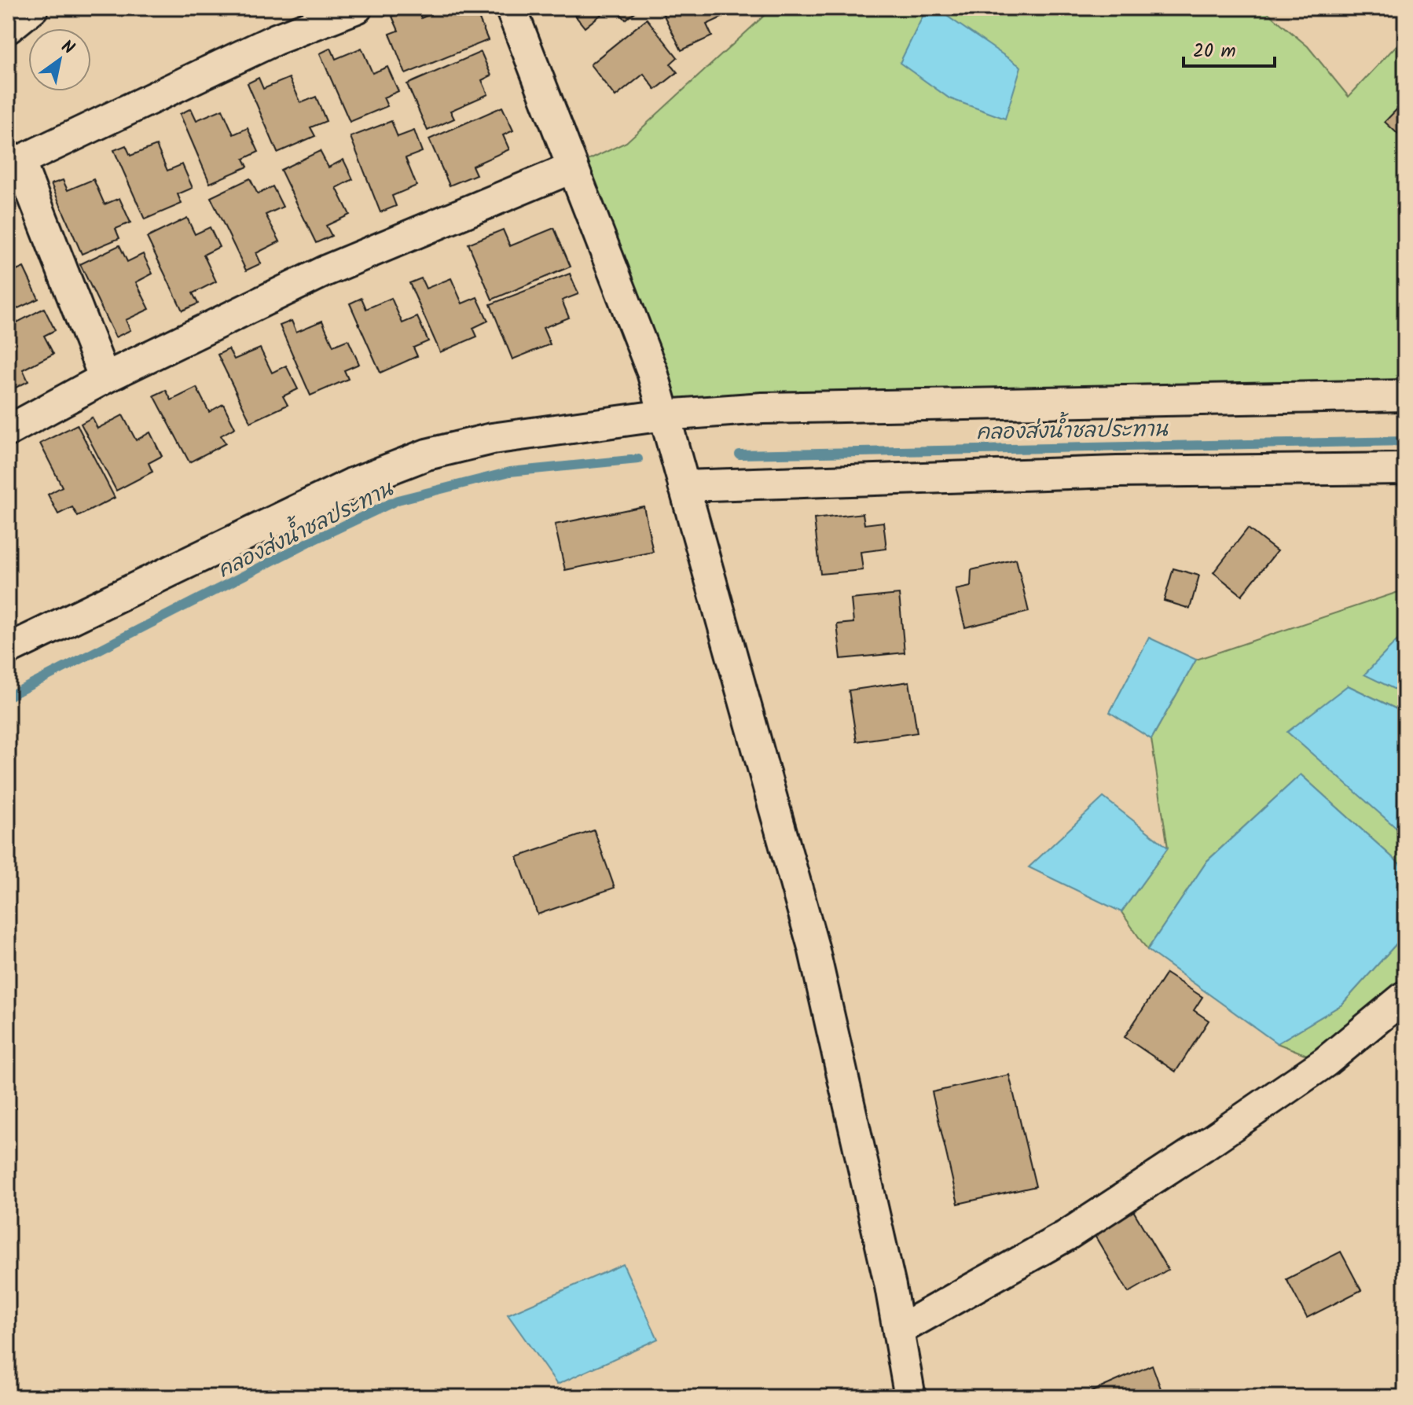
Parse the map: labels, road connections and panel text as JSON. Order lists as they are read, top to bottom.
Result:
{
  "water": ["คลองส่งน้ำชลประทาน"],
  "scale_bar": "20 m",
  "north": "top right"
}
